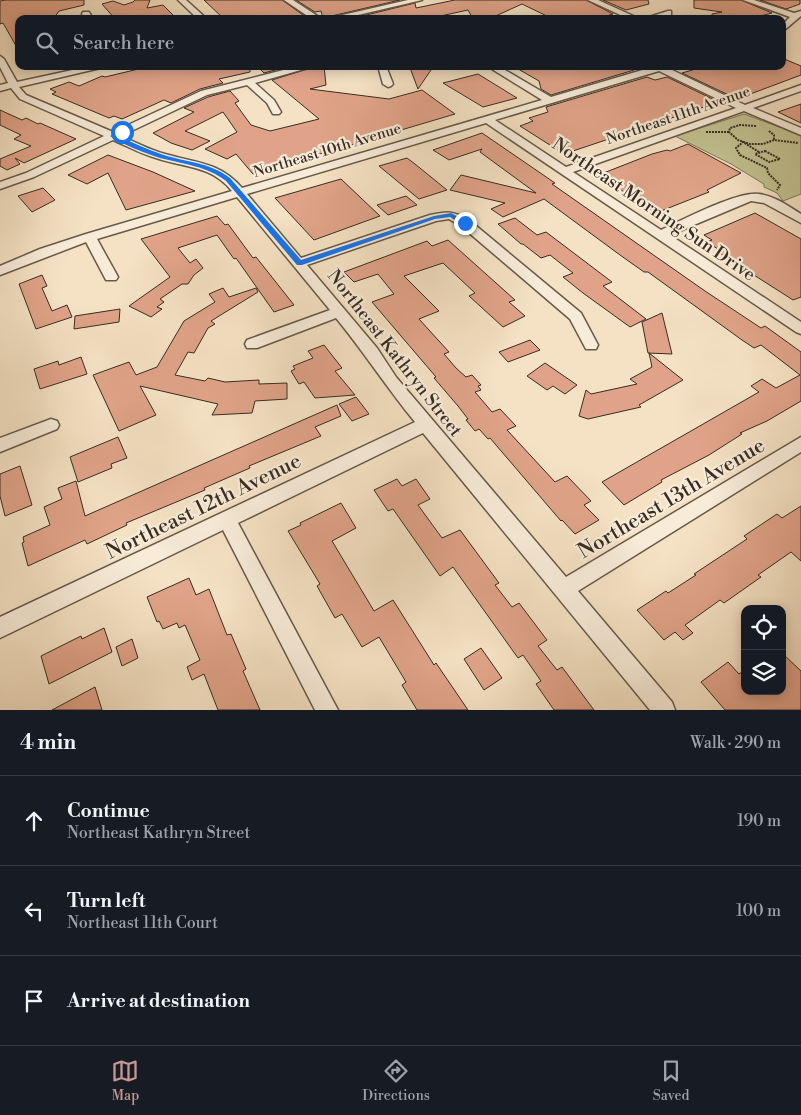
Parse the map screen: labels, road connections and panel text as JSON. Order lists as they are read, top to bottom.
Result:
{
  "streets": {
    "street": [
      "Northeast 11th Avenue",
      "Northeast 10th Avenue",
      "Northeast Morning Sun Drive",
      "Northeast Kathryn Street",
      "Northeast 13th Avenue",
      "Northeast 12th Avenue"
    ]
  },
  "crossings": [
    ["Northeast 11th Avenue", "Northeast Morning Sun Drive"],
    ["Northeast 10th Avenue", "Northeast Morning Sun Drive"],
    ["Northeast 10th Avenue", "Northeast Kathryn Street"],
    ["Northeast Kathryn Street", "Northeast 13th Avenue"],
    ["Northeast Kathryn Street", "Northeast 12th Avenue"]
  ],
  "page": {
    "search": "Search here",
    "heading": ["4 min", "Walk · 290 m"],
    "list": [
      ["Continue", "Northeast Kathryn Street", "190 m"],
      ["Turn left", "Northeast 11th Court", "100 m"],
      "Arrive at destination"
    ],
    "nav": ["Map", "Directions", "Saved"]
  }
}
